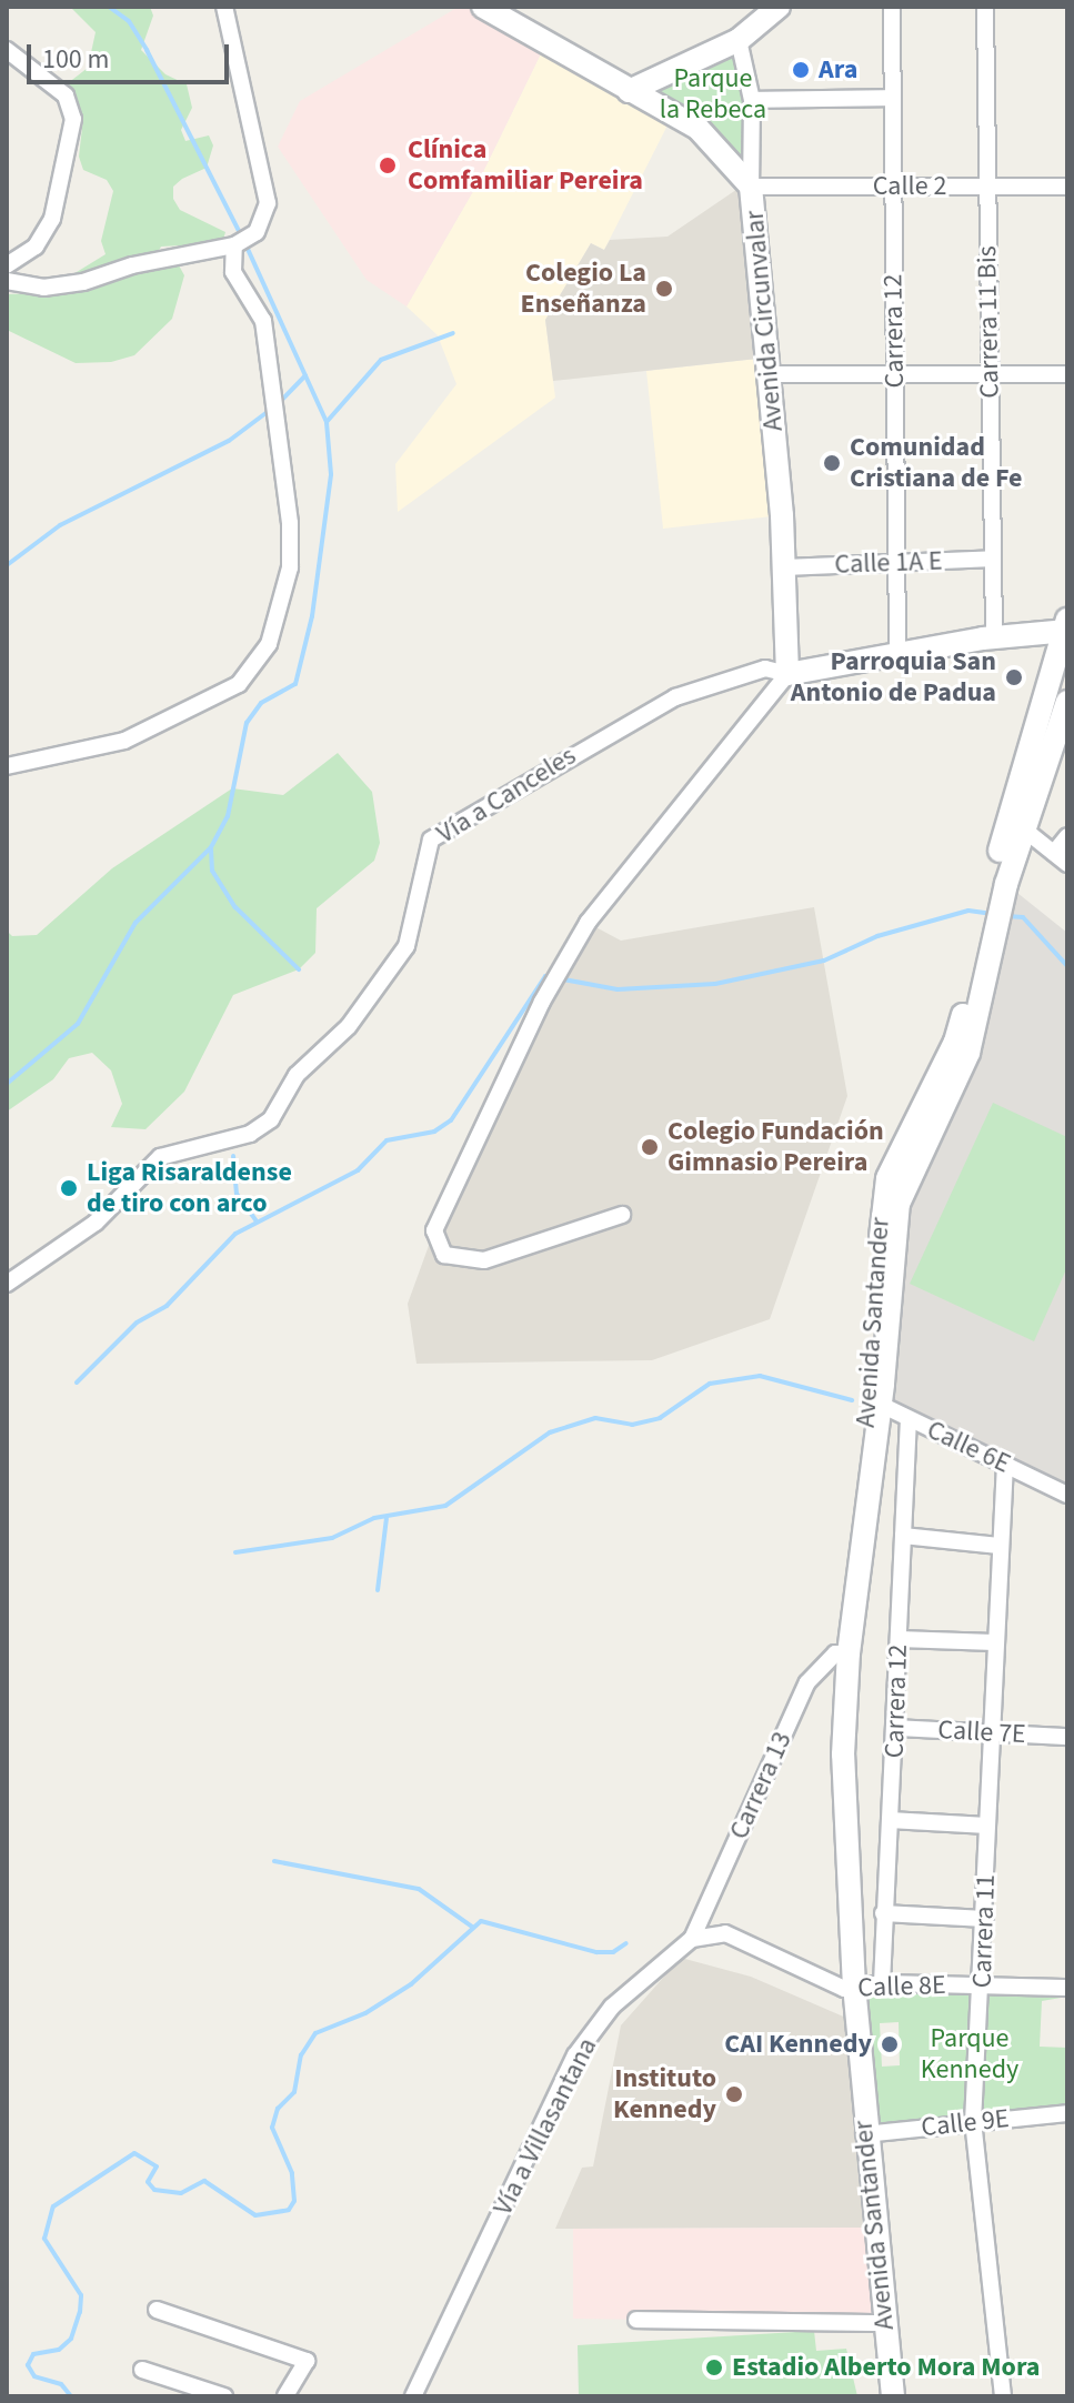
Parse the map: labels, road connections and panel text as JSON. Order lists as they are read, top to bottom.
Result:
{
  "streets": {
    "street": [
      "Calle 2",
      "Avenida Circunvalar",
      "Carrera 11 Bis",
      "Carrera 12",
      "Calle 1A E",
      "Vía a Canceles",
      "Avenida Santander",
      "Calle 6E",
      "Calle 7E",
      "Carrera 13",
      "Carrera 11",
      "Calle 8E",
      "Calle 9E",
      "Vía a Villasantana"
    ]
  },
  "crossings": [
    ["Calle 2", "Avenida Circunvalar"],
    ["Calle 2", "Carrera 11 Bis"],
    ["Calle 2", "Carrera 12"],
    ["Avenida Circunvalar", "Calle 1A E"],
    ["Avenida Circunvalar", "Vía a Canceles"],
    ["Carrera 11 Bis", "Calle 1A E"],
    ["Carrera 12", "Calle 1A E"],
    ["Carrera 12", "Calle 6E"],
    ["Carrera 12", "Calle 7E"],
    ["Carrera 12", "Calle 8E"],
    ["Avenida Santander", "Calle 6E"],
    ["Avenida Santander", "Carrera 13"],
    ["Avenida Santander", "Calle 8E"],
    ["Avenida Santander", "Calle 9E"],
    ["Calle 6E", "Carrera 11"],
    ["Calle 7E", "Carrera 11"],
    ["Carrera 13", "Vía a Villasantana"],
    ["Carrera 11", "Calle 8E"],
    ["Carrera 11", "Calle 9E"]
  ],
  "parks": ["Parque la Rebeca", "Parque Kennedy"],
  "places": [
    "Ara",
    "Clínica Comfamiliar Pereira",
    "Colegio La Enseñanza",
    "Comunidad Cristiana de Fe",
    "Parroquia San Antonio de Padua",
    "Colegio Fundación Gimnasio Pereira",
    "Liga Risaraldense de tiro con arco",
    "CAI Kennedy",
    "Instituto Kennedy",
    "Estadio Alberto Mora Mora"
  ],
  "scale_bar": "100 m"
}
